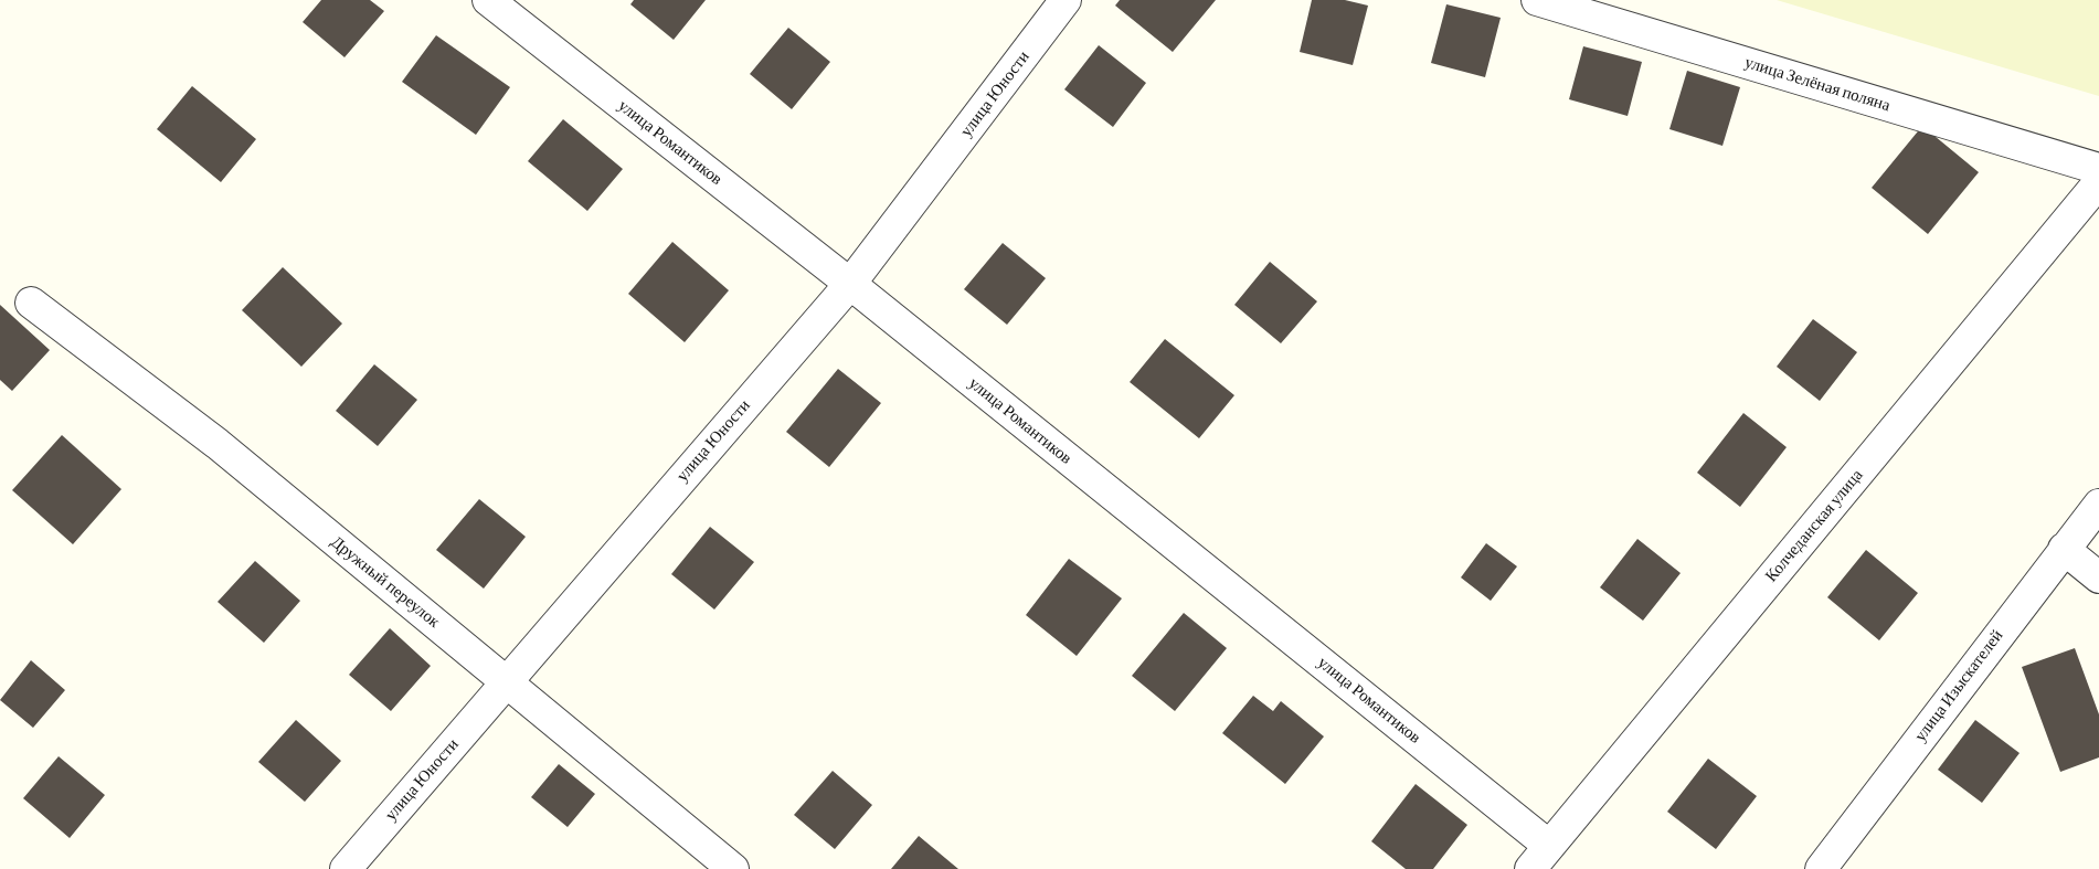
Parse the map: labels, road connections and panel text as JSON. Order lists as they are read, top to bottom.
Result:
{
  "streets": {
    "street": [
      "улица Зелёная поляна",
      "улица Юности",
      "улица Романтиков",
      "Колчеданская улица",
      "Дружный переулок",
      "улица Изыскателей"
    ]
  },
  "crossings": [
    ["улица Юности", "улица Романтиков"],
    ["улица Юности", "Дружный переулок"],
    ["улица Романтиков", "Колчеданская улица"]
  ]
}
